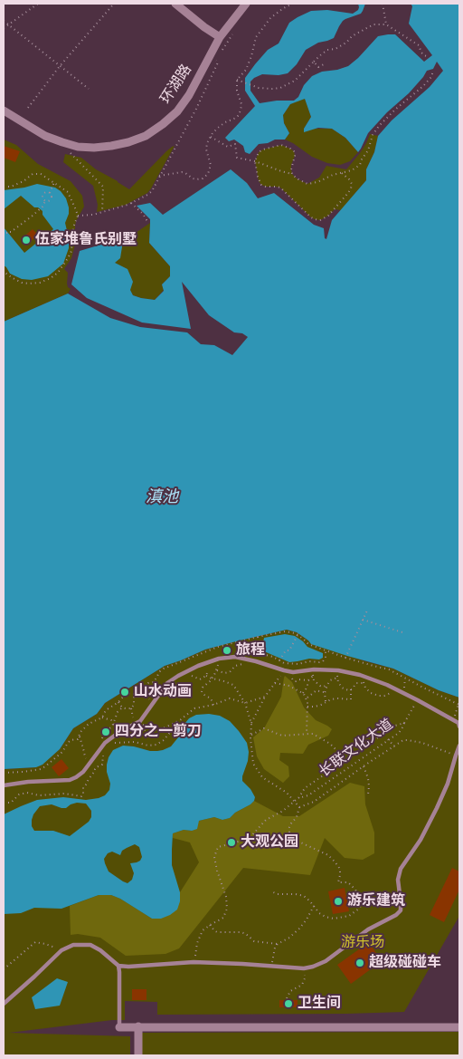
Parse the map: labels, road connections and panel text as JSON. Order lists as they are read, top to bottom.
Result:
{
  "streets": {
    "street": ["环湖路"],
    "path": ["长联文化大道"]
  },
  "water": ["滇池"],
  "parks": ["游乐场"],
  "places": [
    "伍家堆鲁氏别墅",
    "旅程",
    "山水动画",
    "四分之一剪刀",
    "大观公园",
    "游乐建筑",
    "超级碰碰车",
    "卫生间"
  ]
}
